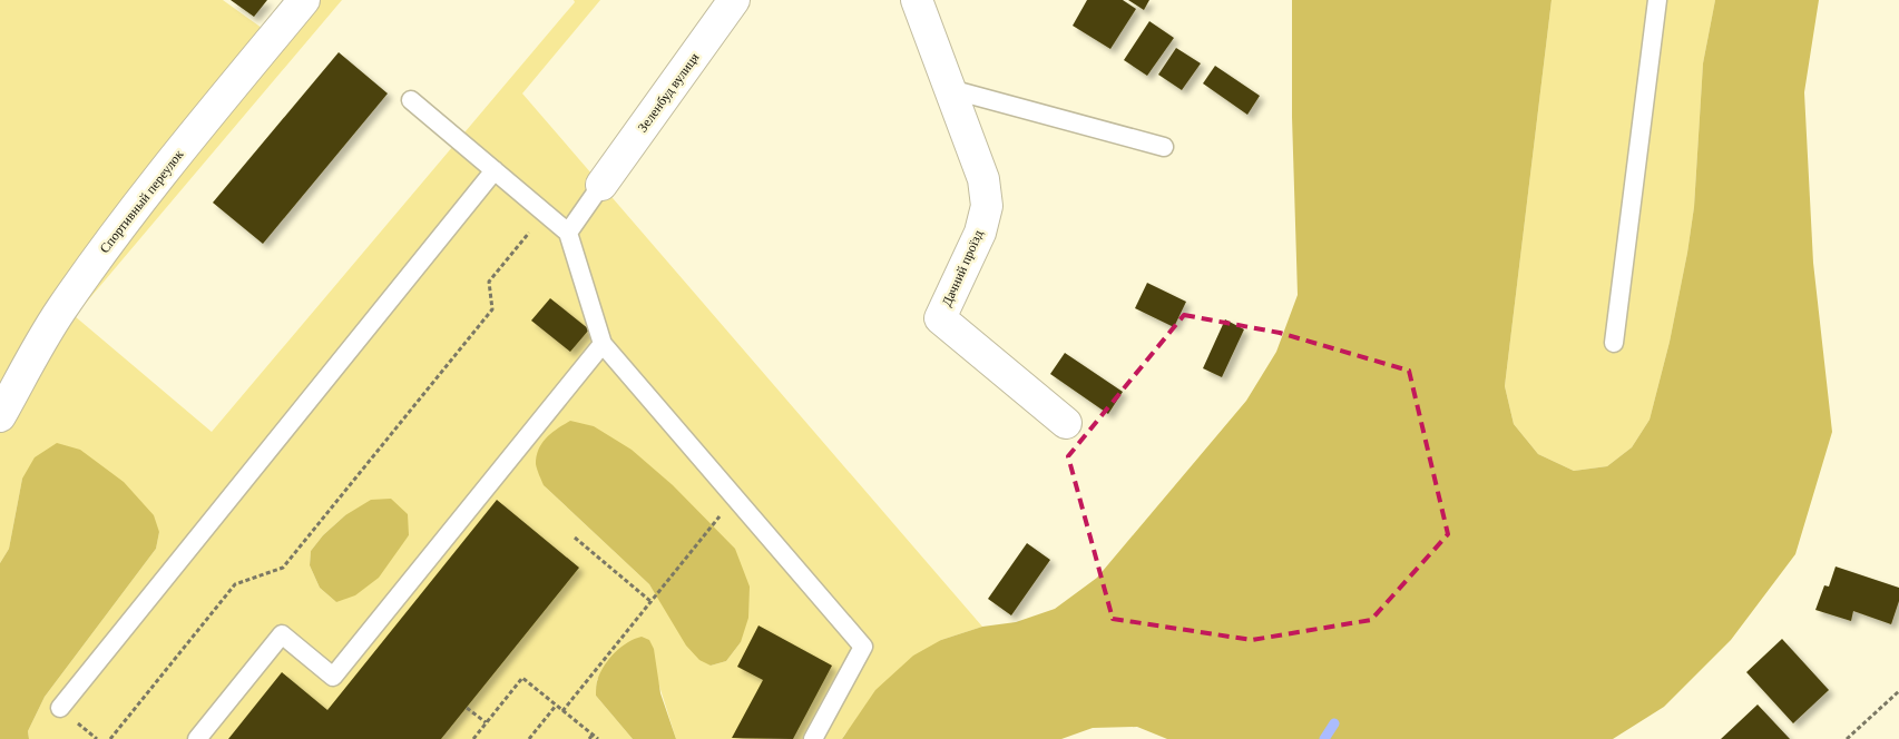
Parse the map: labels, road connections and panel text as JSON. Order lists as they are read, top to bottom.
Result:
{
  "streets": {
    "street": ["Зеленбуд вулиця", "Спортивный переулок", "Дачний проїзд"]
  }
}
